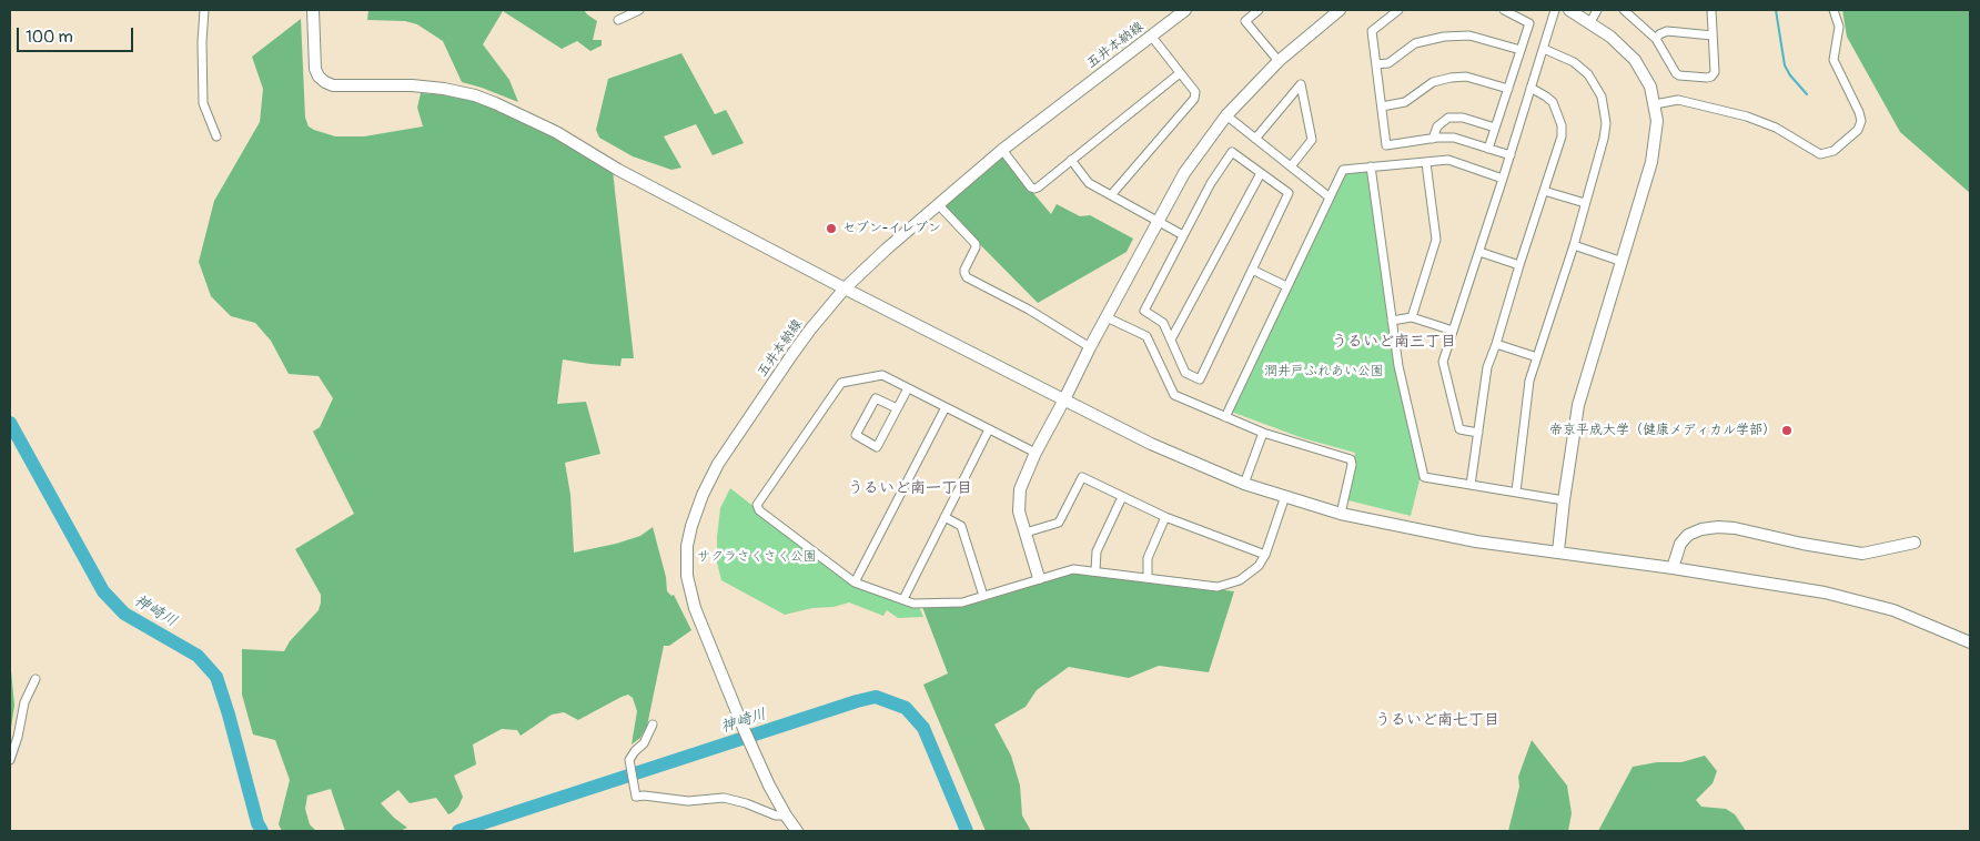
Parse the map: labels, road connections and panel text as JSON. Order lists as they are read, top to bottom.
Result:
{
  "streets": {
    "street": ["五井本納線"]
  },
  "districts": ["うるいど南三丁目", "うるいど南一丁目", "うるいど南七丁目"],
  "water": ["神崎川"],
  "parks": ["潤井戸ふれあい公園", "サクラさくさく公園"],
  "places": ["セブン-イレブン", "帝京平成大学（健康メディカル学部）"],
  "scale_bar": "100 m"
}
